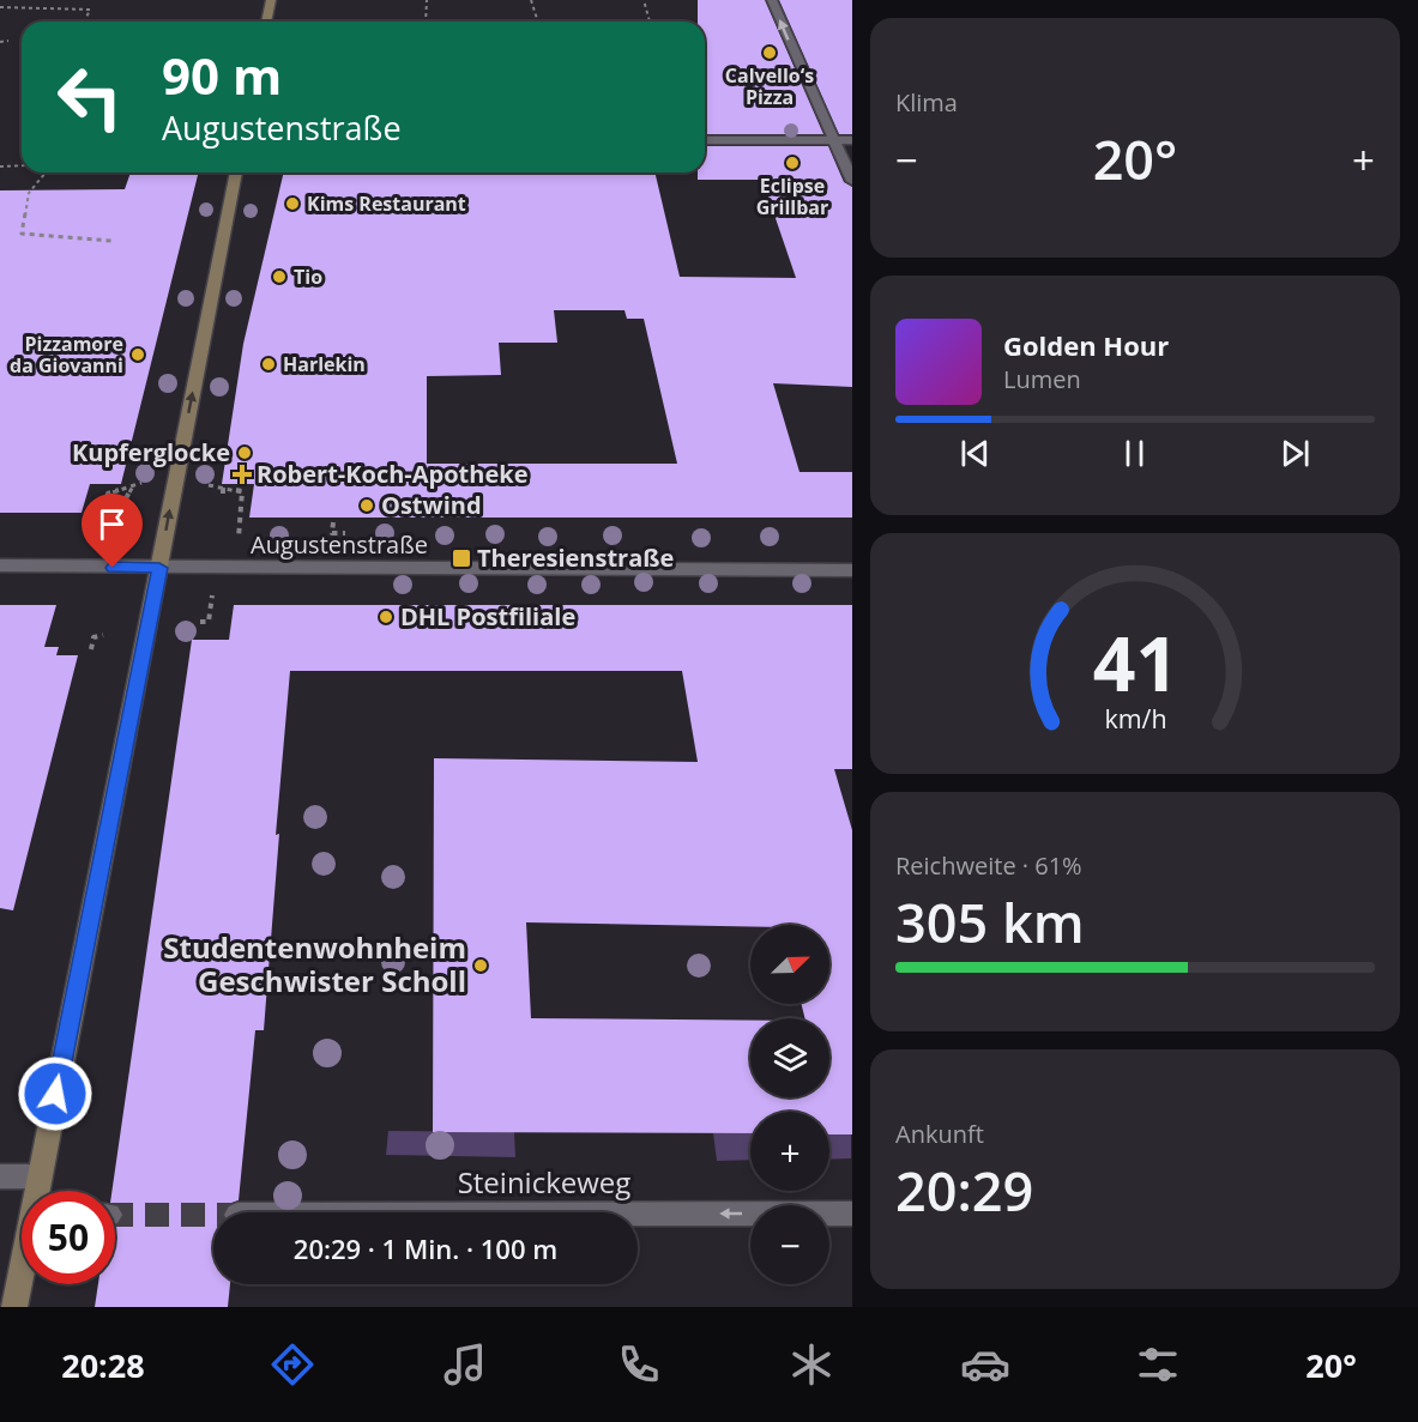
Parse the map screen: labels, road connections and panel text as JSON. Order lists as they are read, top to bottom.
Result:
{
  "streets": {
    "street": ["Augustenstraße", "Steinickeweg"]
  },
  "one_way": ["Steinickeweg"],
  "places": {
    "other": [
      "Calvello‘s Pizza",
      "Eclipse Grillbar",
      "Kims Restaurant",
      "Tio",
      "Pizzamore da Giovanni",
      "Harlekin",
      "Kupferglocke",
      "Ostwind",
      "DHL Postfiliale",
      "Studentenwohnheim Geschwister Scholl"
    ],
    "health": ["Robert-Koch-Apotheke"],
    "transit": ["Theresienstraße"]
  },
  "north": "top right",
  "page": {
    "tile": [
      "Klima",
      ["Reichweite · 61%", "305 km"],
      ["Ankunft", "20:29"]
    ],
    "turn": ["90 m", "Augustenstraße"],
    "heat": ["−", "20°", "+"],
    "song": ["Golden Hour", "Lumen"],
    "map_buttons": ["+", "−"],
    "limit": "50",
    "trip": "20:29 · 1 Min. · 100 m",
    "tabs": ["20:28", "20°"],
    "gauge": ["41", "km/h"]
  }
}
